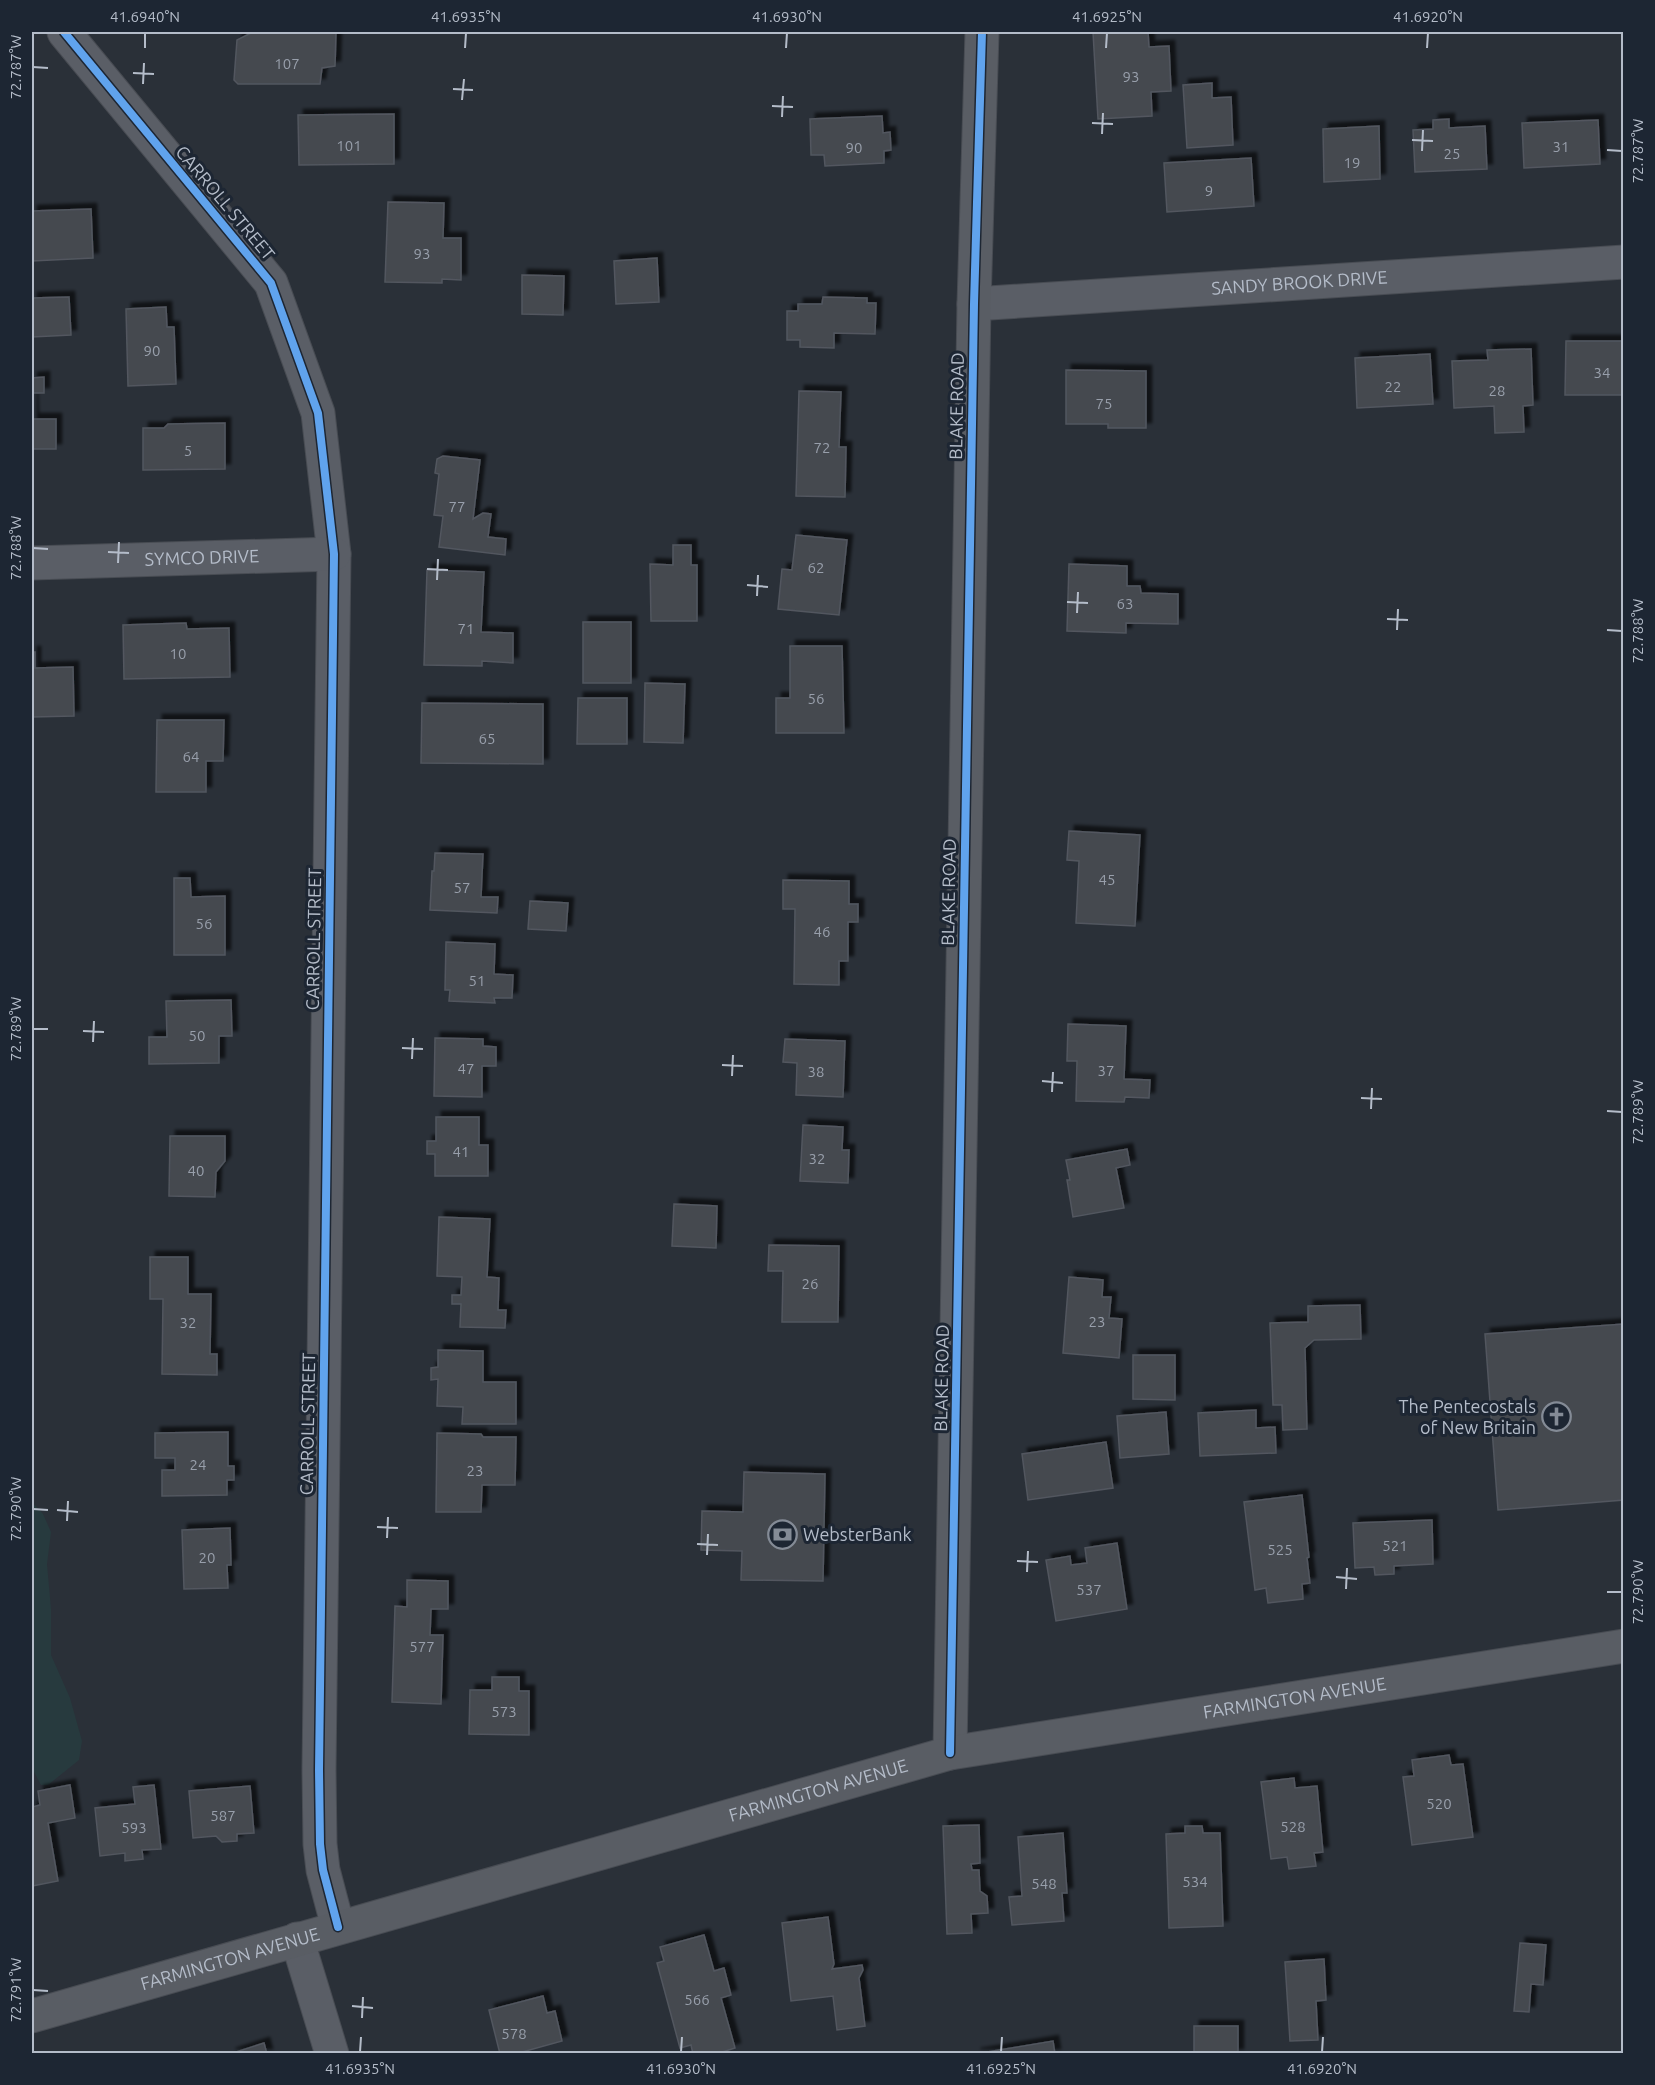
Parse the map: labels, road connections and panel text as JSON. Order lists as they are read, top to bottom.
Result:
{
  "streets": {
    "street": [
      "CARROLL STREET",
      "SANDY BROOK DRIVE",
      "BLAKE ROAD",
      "SYMCO DRIVE",
      "FARMINGTON AVENUE"
    ]
  },
  "crossings": [
    ["CARROLL STREET", "SYMCO DRIVE"],
    ["CARROLL STREET", "FARMINGTON AVENUE"],
    ["SANDY BROOK DRIVE", "BLAKE ROAD"],
    ["BLAKE ROAD", "FARMINGTON AVENUE"]
  ],
  "places": {
    "church": ["The Pentecostals of New Britain"],
    "bank": ["WebsterBank"]
  },
  "house_numbers": [
    "107",
    "93",
    "101",
    "31",
    "90",
    "25",
    "19",
    "9",
    "93",
    "90",
    "34",
    "22",
    "28",
    "75",
    "72",
    "5",
    "77",
    "62",
    "63",
    "71",
    "10",
    "56",
    "65",
    "64",
    "45",
    "57",
    "56",
    "46",
    "51",
    "50",
    "47",
    "37",
    "38",
    "41",
    "32",
    "40",
    "26",
    "23",
    "32",
    "24",
    "23",
    "521",
    "525",
    "20",
    "537",
    "577",
    "573",
    "520",
    "587",
    "528",
    "593",
    "534",
    "548",
    "566",
    "578"
  ],
  "coordinates": [
    "41.6940°N",
    "41.6935°N",
    "41.6930°N",
    "41.6925°N",
    "41.6920°N",
    "72.787°W",
    "72.788°W",
    "72.789°W",
    "72.790°W",
    "72.791°W"
  ]
}
